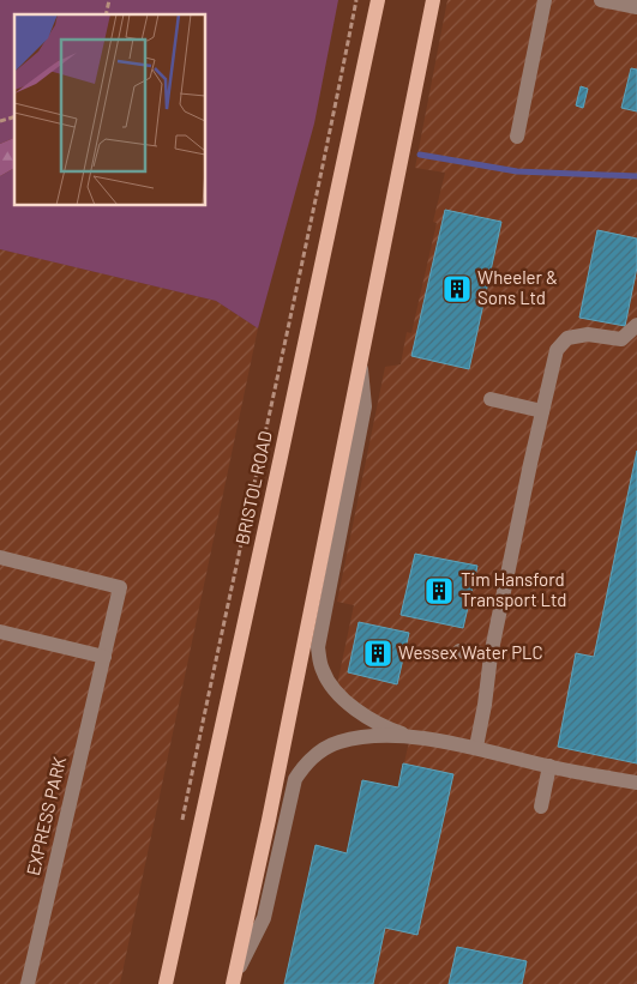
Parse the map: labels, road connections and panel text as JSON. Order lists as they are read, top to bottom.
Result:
{
  "streets": {
    "main road": ["BRISTOL ROAD"],
    "street": ["EXPRESS PARK"]
  },
  "places": {
    "building": ["Wheeler & Sons Ltd", "Tim Hansford Transport Ltd", "Wessex Water PLC"]
  }
}
